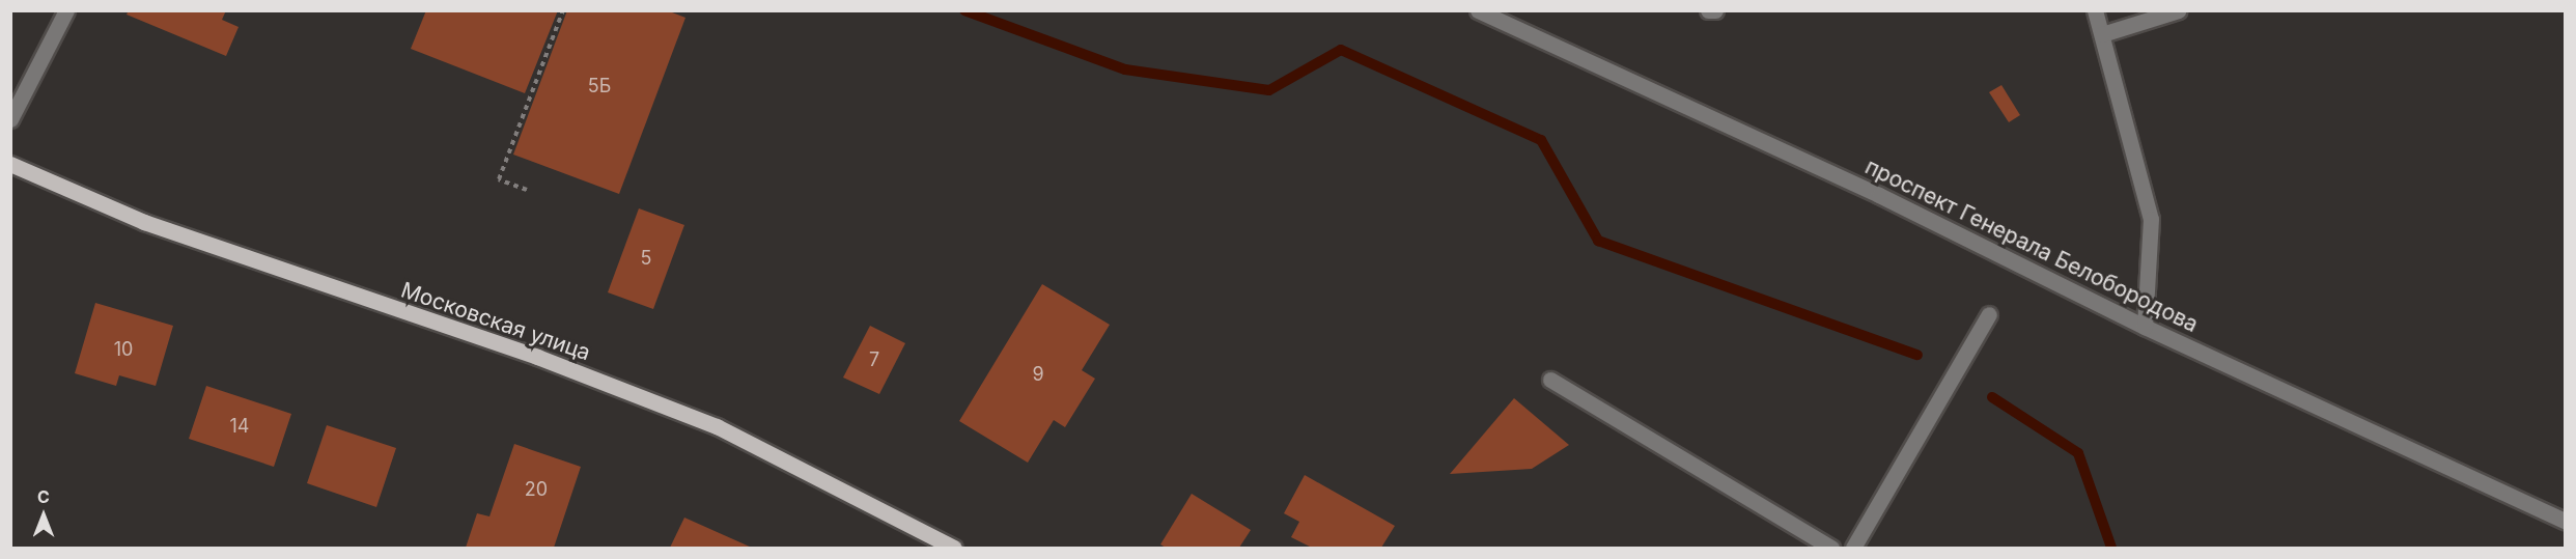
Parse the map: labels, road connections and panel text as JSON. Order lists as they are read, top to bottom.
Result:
{
  "streets": {
    "main road": ["Московская улица"],
    "street": ["проспект Генерала Белобородова"]
  },
  "house_numbers": [
    "5Б",
    "5",
    "10",
    "7",
    "9",
    "14",
    "20"
  ],
  "north": "top"
}
